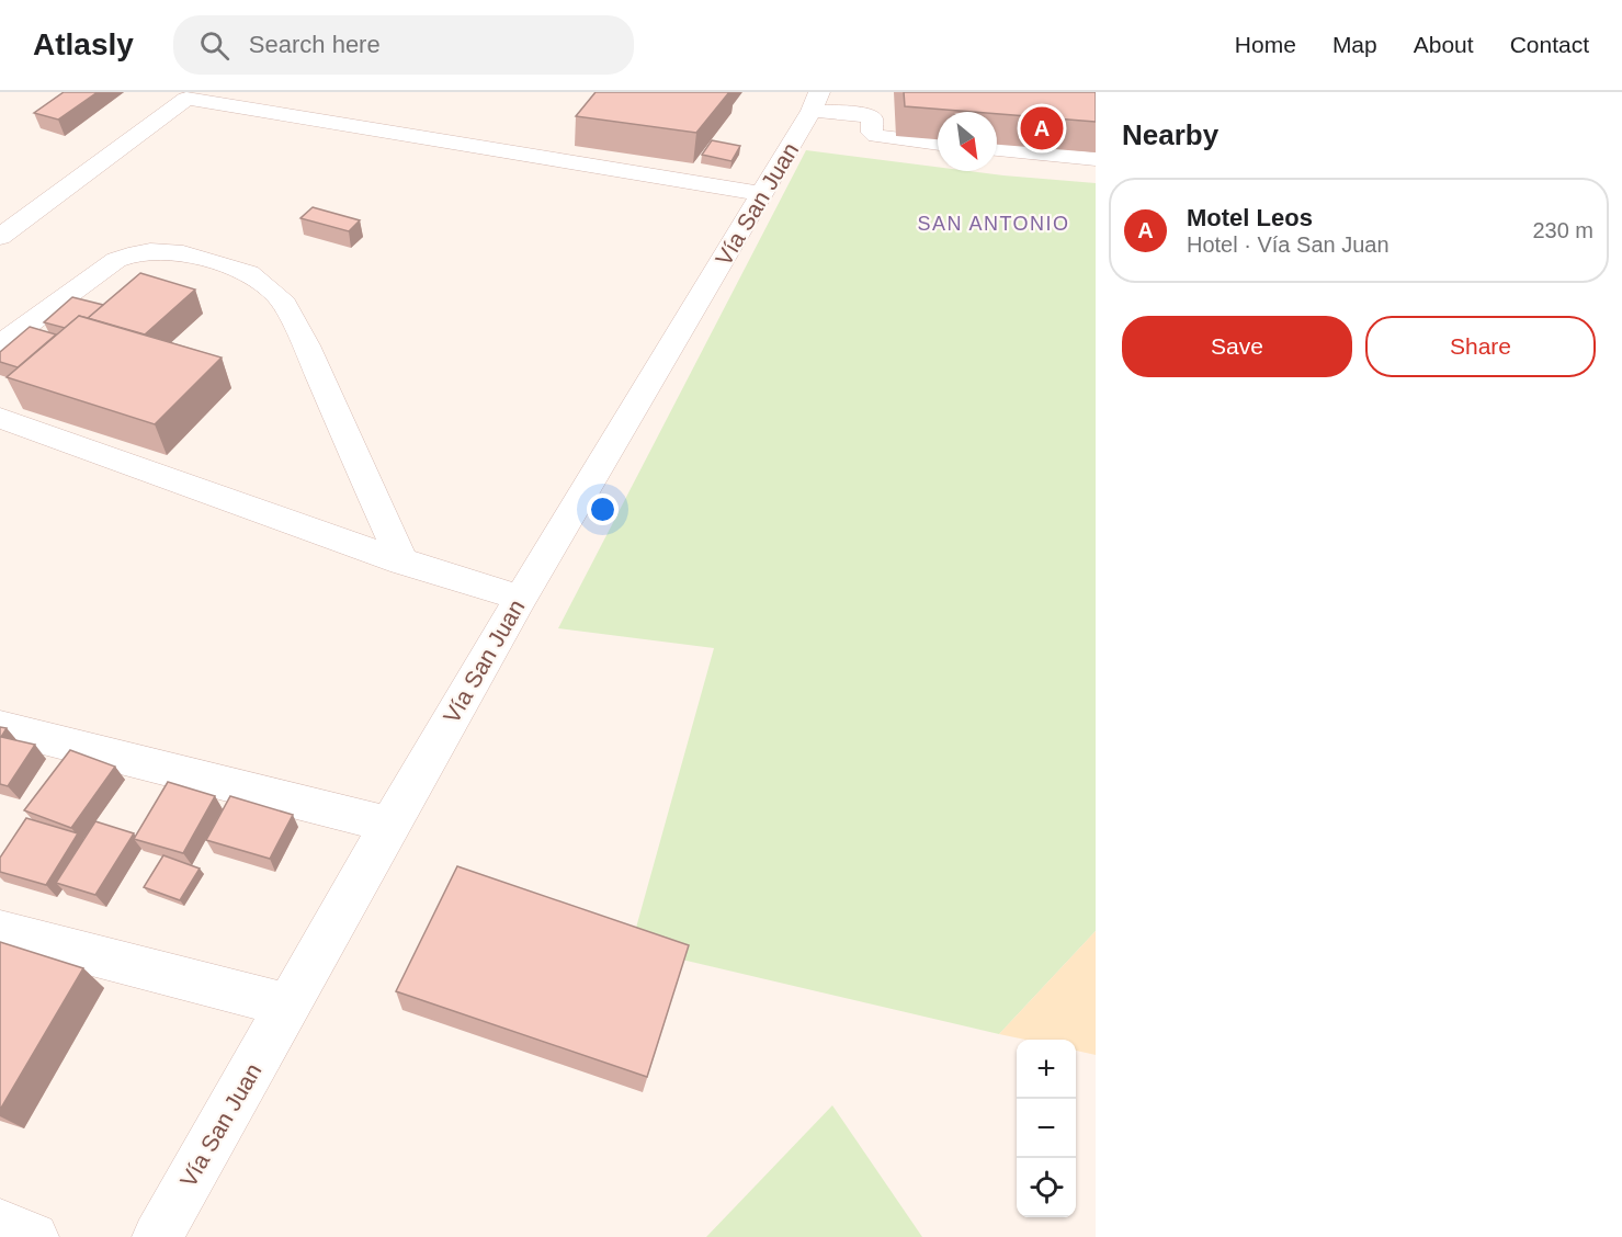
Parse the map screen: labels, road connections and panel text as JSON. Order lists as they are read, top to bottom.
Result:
{
  "streets": {
    "street": ["Vía San Juan"]
  },
  "districts": ["SAN ANTONIO"],
  "north": "bottom right",
  "page": {
    "header": "Atlasly",
    "search": "Search here",
    "nav": [
      "Home",
      "Map",
      "About",
      "Contact"
    ],
    "heading": "Nearby",
    "pins": "A",
    "list": [
      {
        "mark": "A",
        "name": "Motel Leos",
        "note": "Hotel · Vía San Juan",
        "value": "230 m"
      }
    ],
    "buttons": ["Save", "Share"],
    "map_buttons": ["+", "−"]
  }
}
